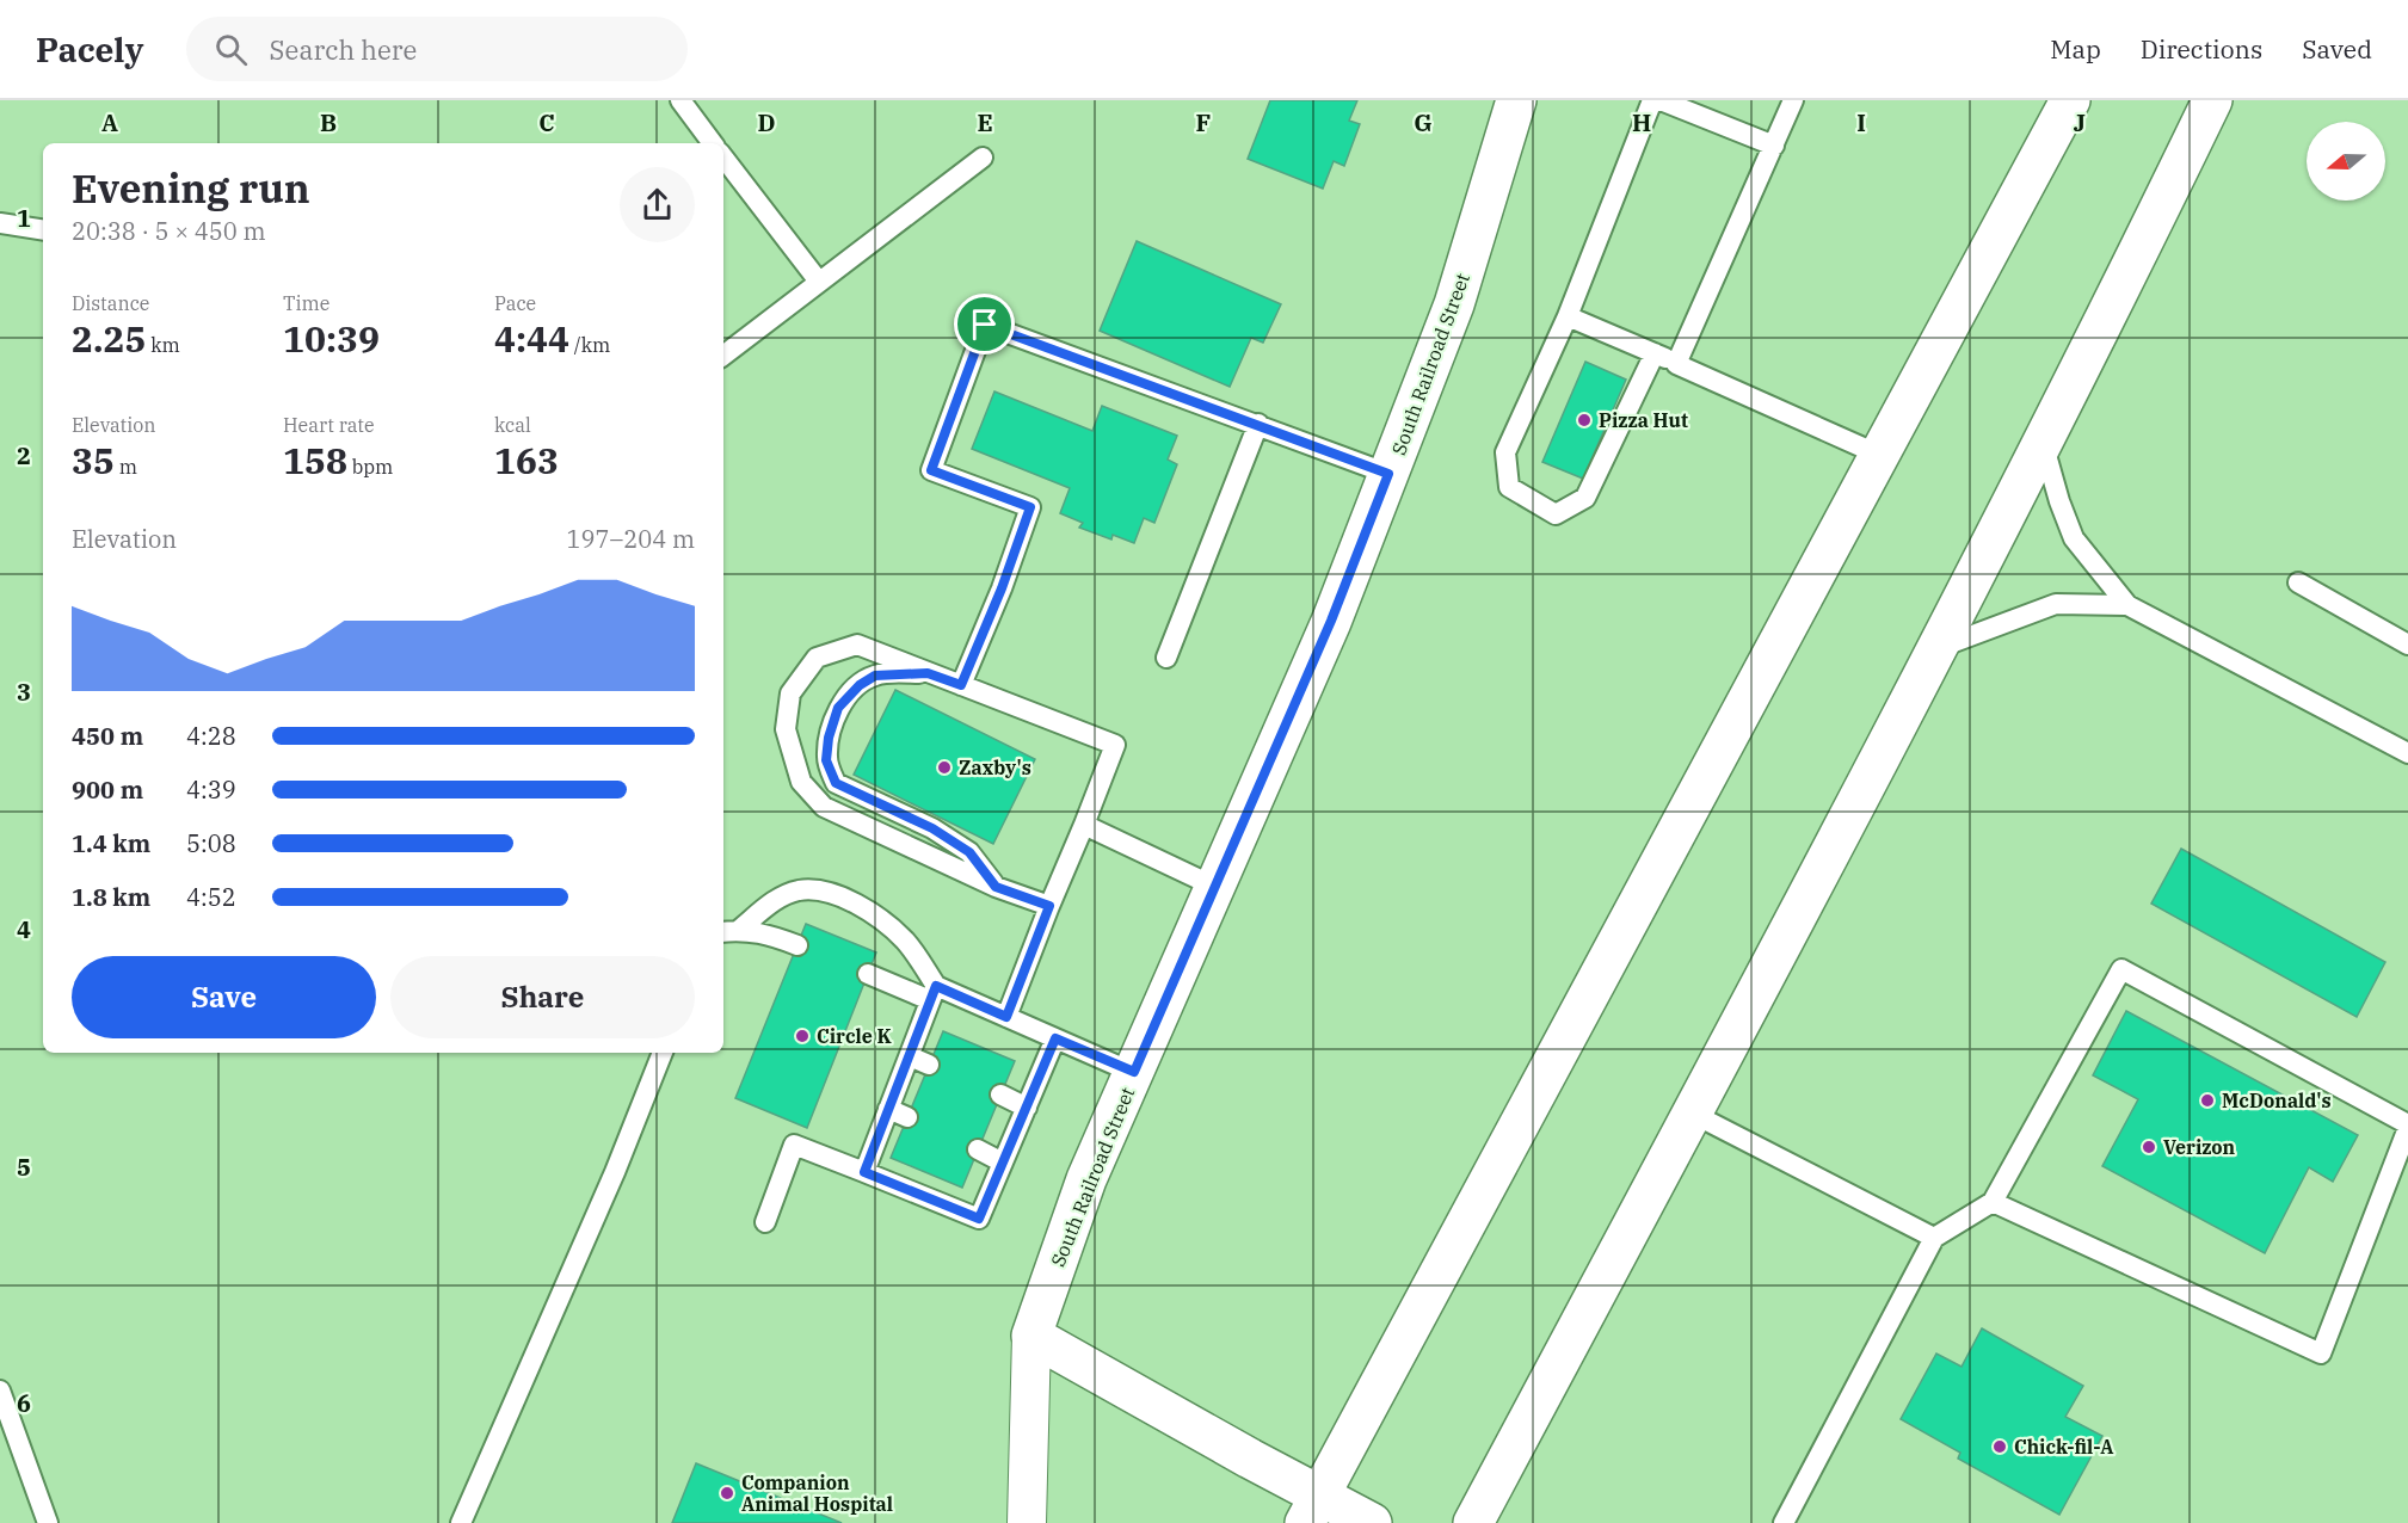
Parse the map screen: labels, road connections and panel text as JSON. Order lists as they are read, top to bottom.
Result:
{
  "streets": {
    "main road": ["South Railroad Street"]
  },
  "places": [
    "Pizza Hut",
    "Zaxby's",
    "Circle K",
    "McDonald's",
    "Verizon",
    "Chick-fil-A",
    "Companion Animal Hospital"
  ],
  "north": "left",
  "page": {
    "header": "Pacely",
    "search": "Search here",
    "nav": ["Map", "Directions", "Saved"],
    "heading": ["Evening run", "20:38 · 5 × 450 m"],
    "stats": [
      ["Distance", "2.25 km"],
      ["Time", "10:39"],
      ["Pace", "4:44 /km"],
      ["Elevation", "35 m"],
      ["Heart rate", "158 bpm"],
      ["kcal", "163"]
    ],
    "chart": ["Elevation", "197–204 m"],
    "list": [
      {
        "name": "450 m",
        "note": "4:28"
      },
      {
        "name": "900 m",
        "note": "4:39"
      },
      {
        "name": "1.4 km",
        "note": "5:08"
      },
      {
        "name": "1.8 km",
        "note": "4:52"
      }
    ],
    "buttons": ["Save", "Share"]
  },
  "grid": {
    "columns": [
      "A",
      "B",
      "C",
      "D",
      "E",
      "F",
      "G",
      "H",
      "I",
      "J"
    ],
    "rows": [
      "1",
      "2",
      "3",
      "4",
      "5",
      "6"
    ]
  }
}
